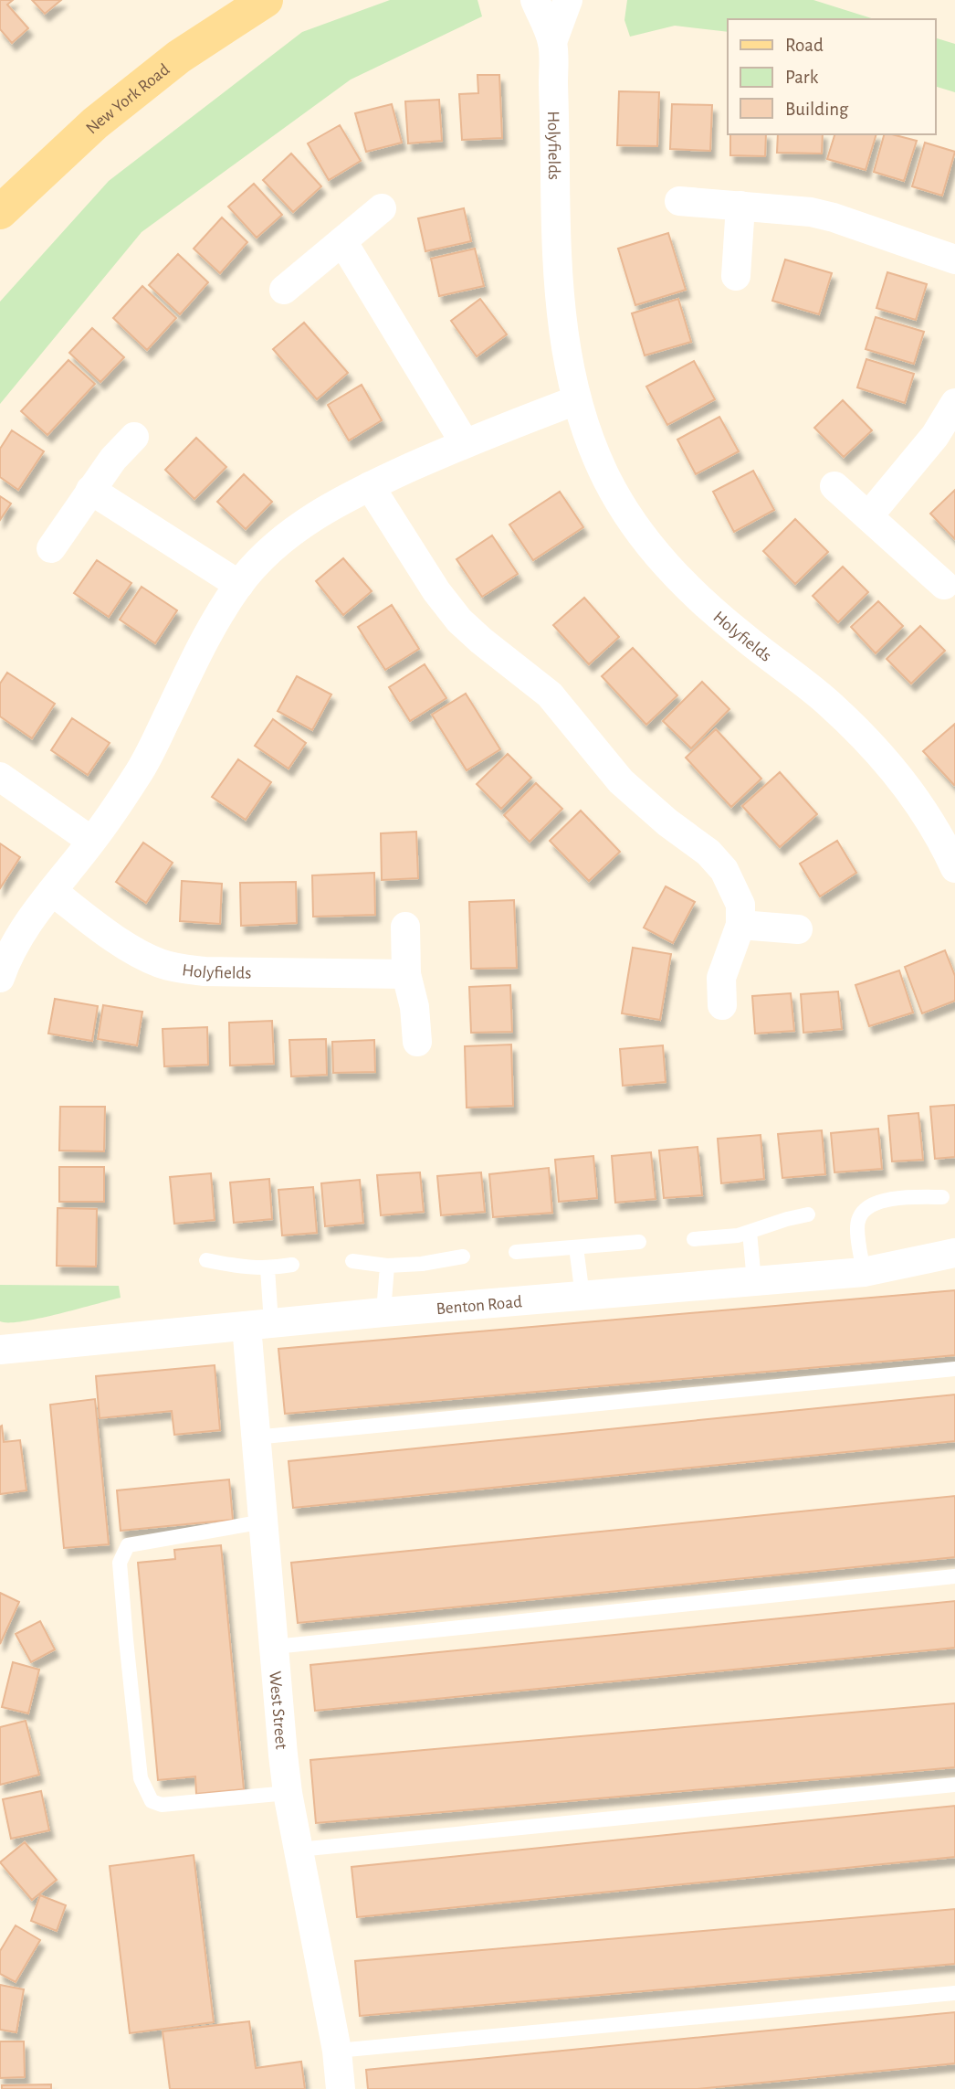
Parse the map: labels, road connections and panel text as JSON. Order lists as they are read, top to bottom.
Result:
{
  "streets": {
    "main road": ["New York Road"],
    "street": ["Holyfields", "Benton Road", "West Street"]
  },
  "crossings": [
    ["Benton Road", "West Street"]
  ],
  "legend": ["Road", "Park", "Building"]
}
